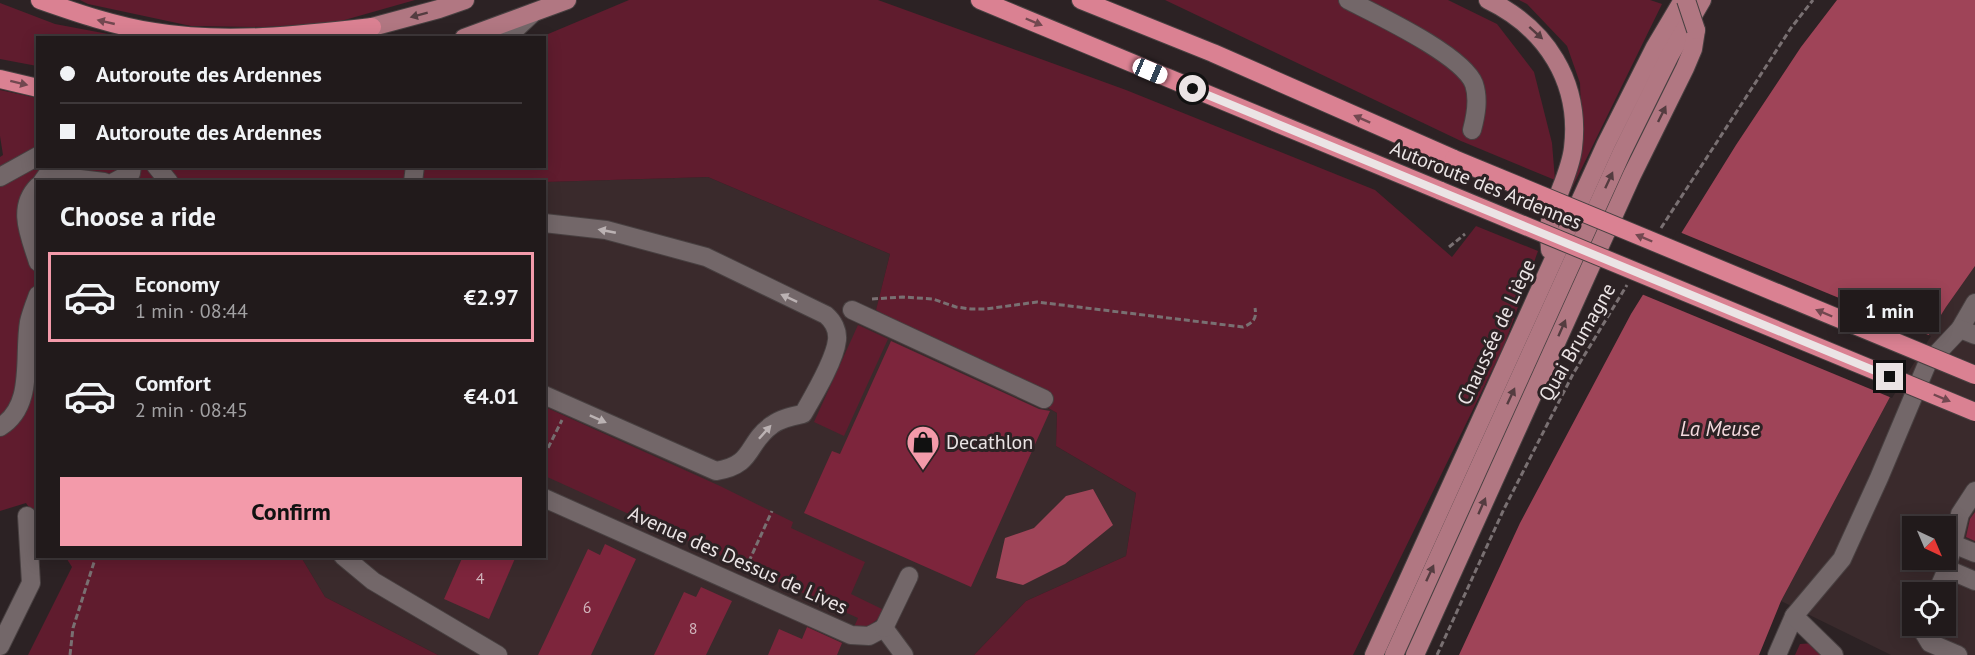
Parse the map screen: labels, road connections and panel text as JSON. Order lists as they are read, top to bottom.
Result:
{
  "streets": {
    "highway": ["Autoroute des Ardennes"],
    "main road": ["Chaussée de Liège"],
    "street": ["Avenue des Dessus de Lives"],
    "path": ["Quai Brumagne"]
  },
  "water": ["La Meuse"],
  "places": {
    "shop": ["Decathlon"]
  },
  "house_numbers": ["4", "6", "8"],
  "north": "bottom right",
  "page": {
    "banner": ["Autoroute des Ardennes", "Autoroute des Ardennes"],
    "heading": "Choose a ride",
    "list": [
      {
        "name": "Economy",
        "note": "1 min · 08:44",
        "value": "€2.97"
      },
      {
        "name": "Comfort",
        "note": "2 min · 08:45",
        "value": "€4.01"
      }
    ],
    "bubble": "1 min",
    "buttons": "Confirm"
  }
}
